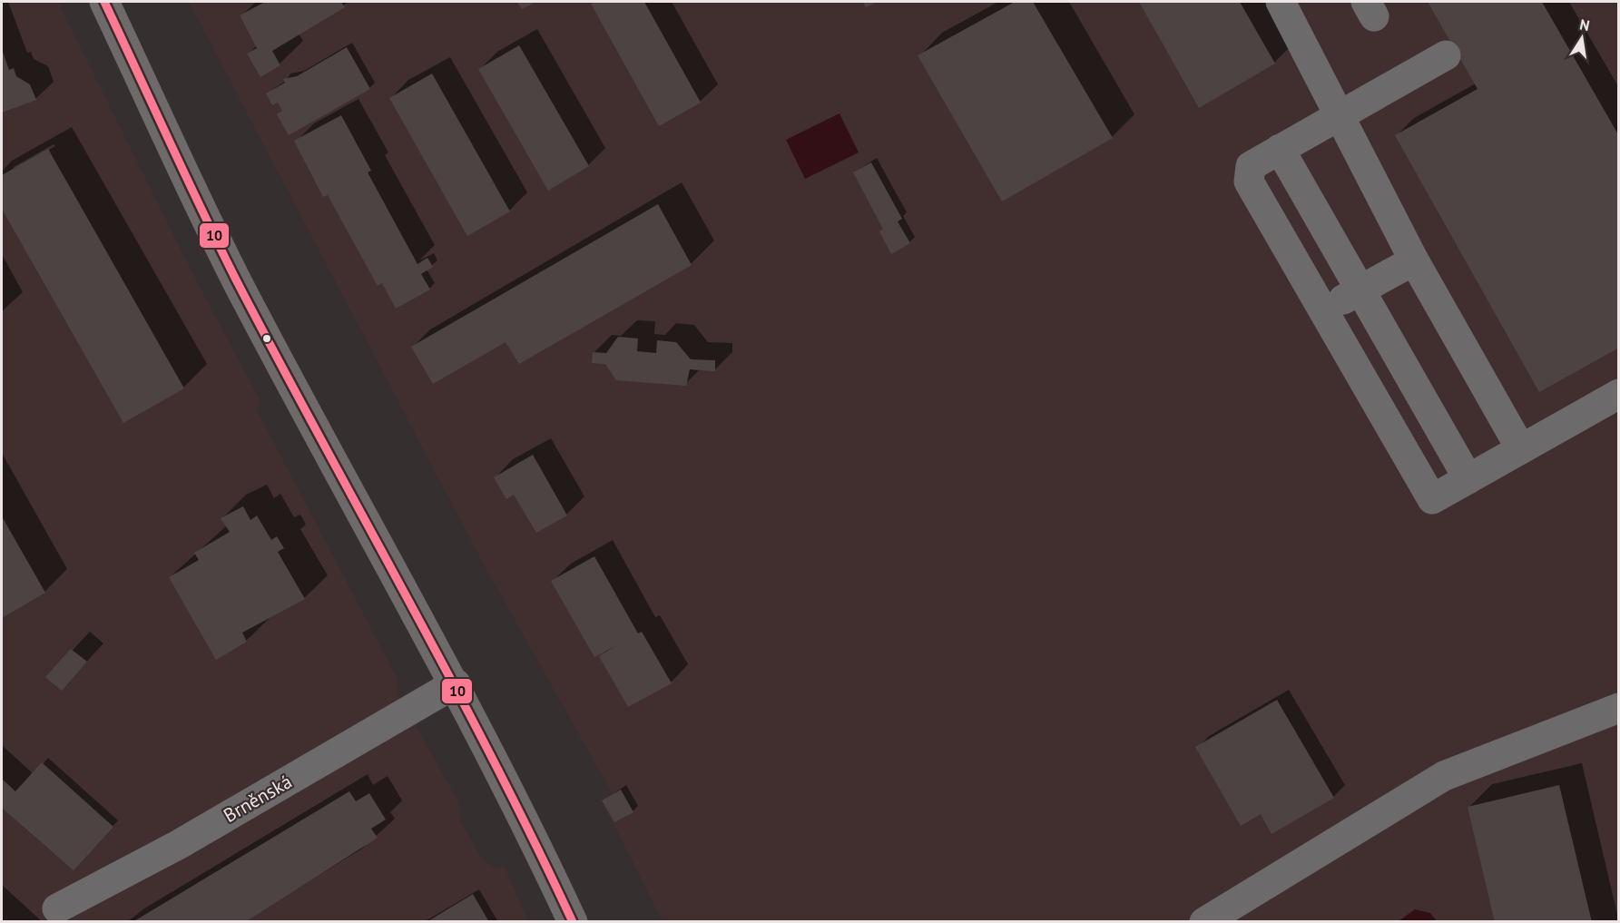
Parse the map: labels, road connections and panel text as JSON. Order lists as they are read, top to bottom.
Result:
{
  "streets": {
    "lane": ["Brněnská"]
  },
  "lines": ["transit line 10"],
  "north": "top"
}
